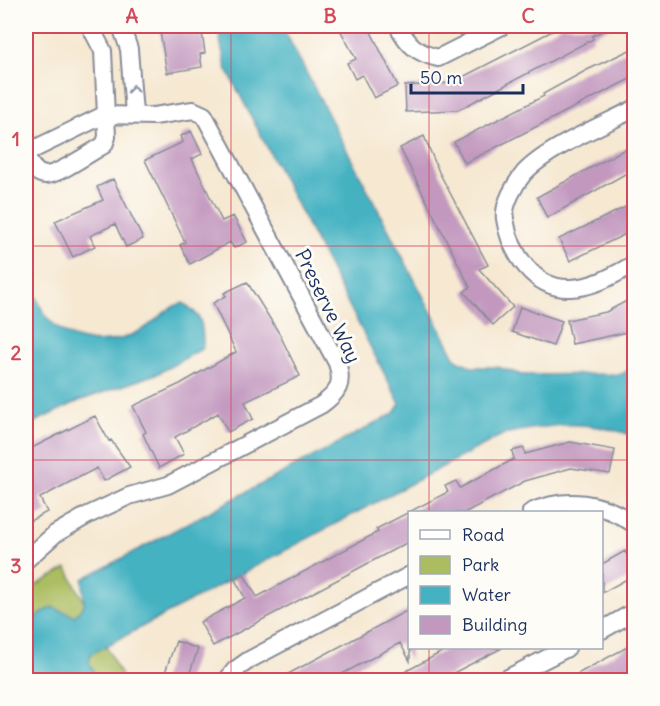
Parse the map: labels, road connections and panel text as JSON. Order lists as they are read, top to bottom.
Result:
{
  "streets": {
    "street": ["Preserve Way"]
  },
  "legend": [
    "Road",
    "Park",
    "Water",
    "Building"
  ],
  "scale_bar": "50 m",
  "grid": {
    "columns": ["A", "B", "C"],
    "rows": ["1", "2", "3"]
  }
}
